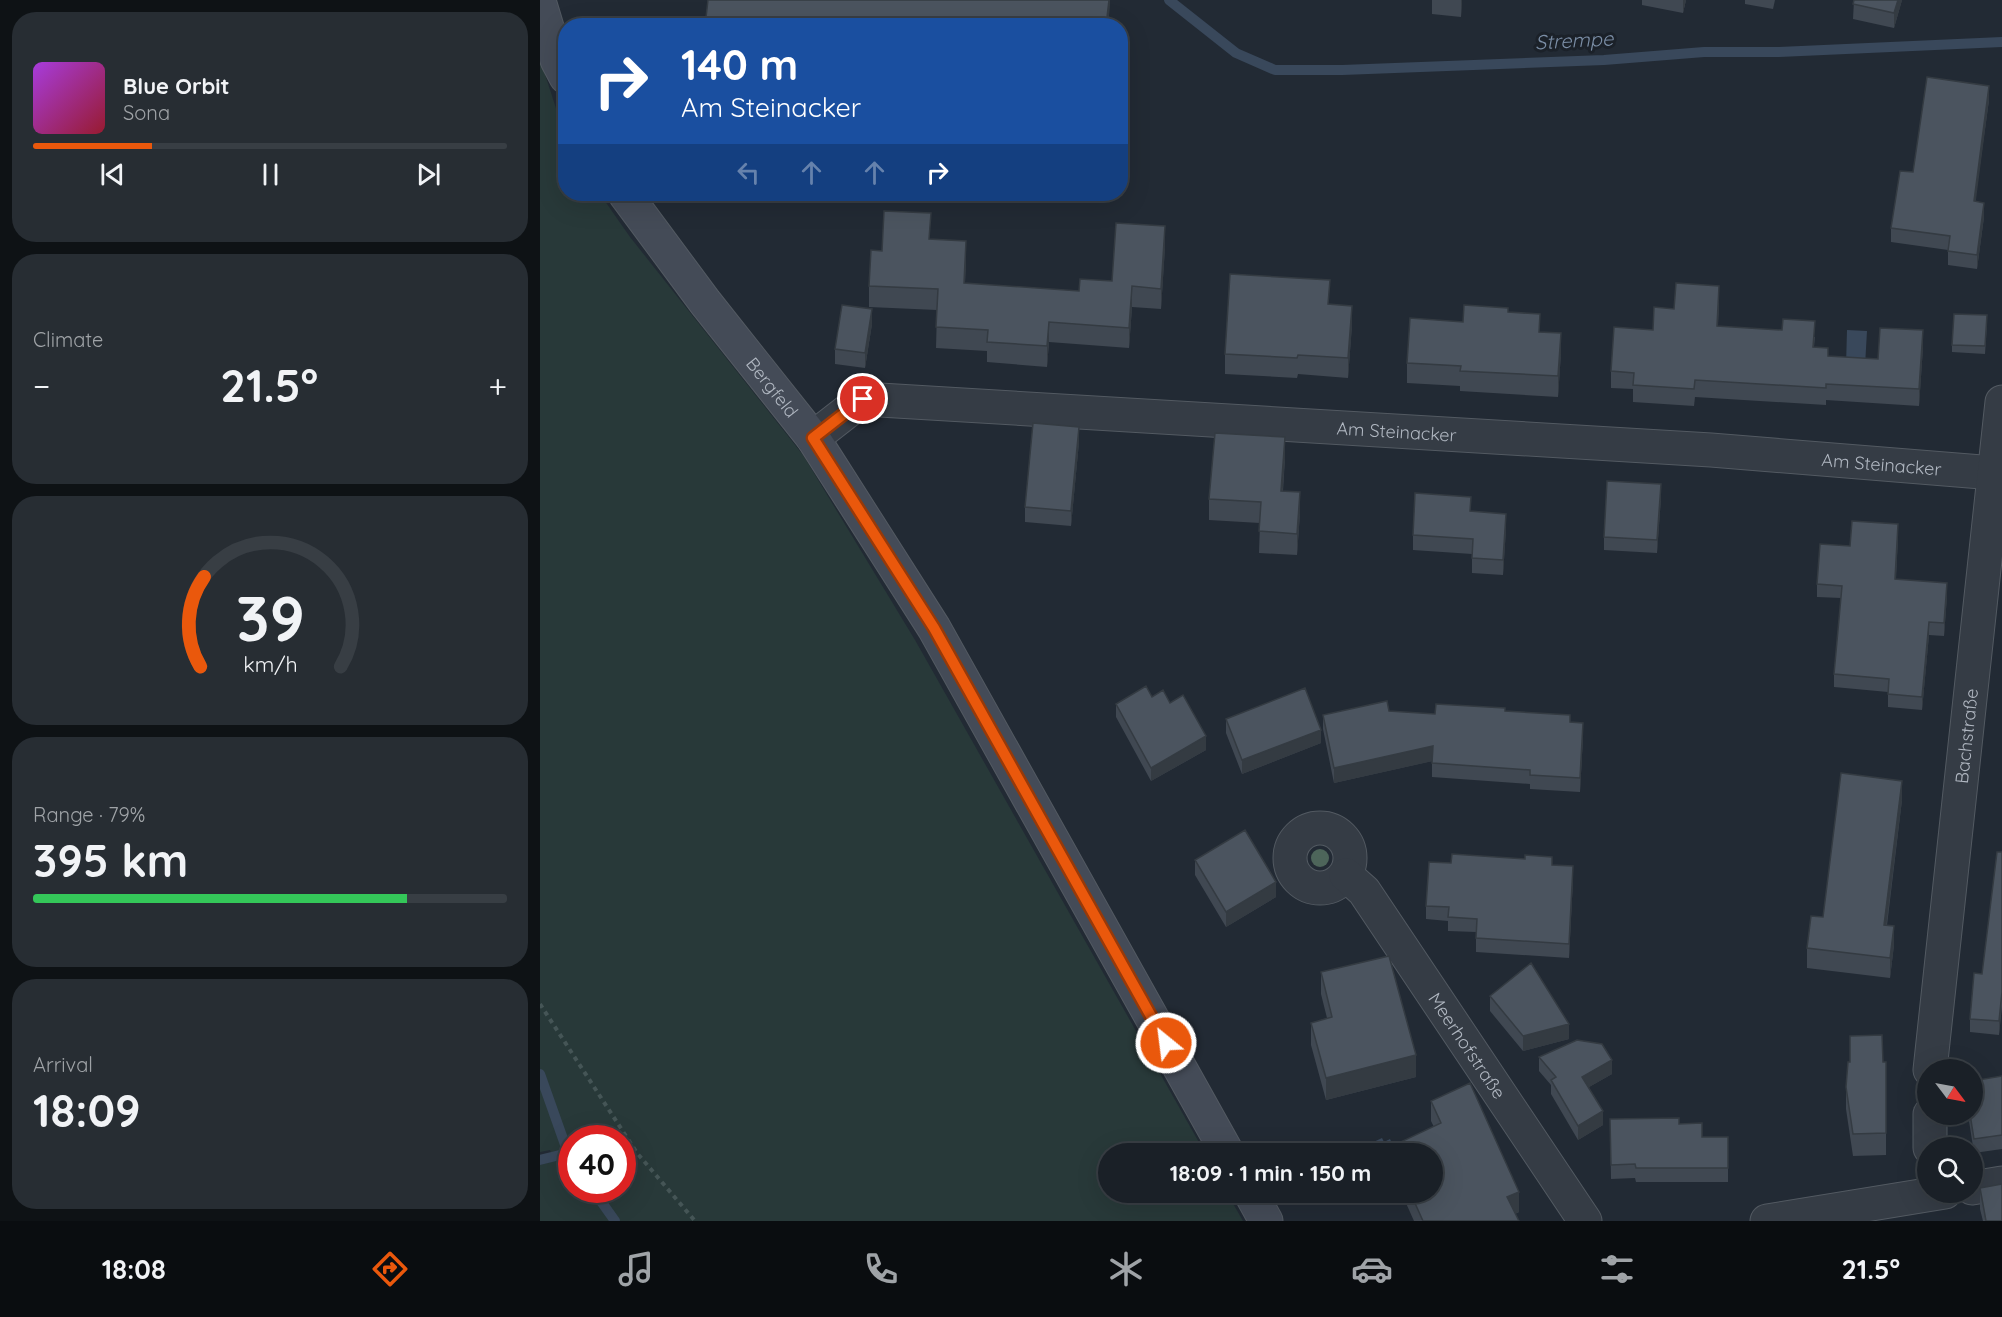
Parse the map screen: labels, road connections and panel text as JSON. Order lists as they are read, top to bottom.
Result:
{
  "streets": {
    "street": [
      "Bergfeld",
      "Am Steinacker",
      "Bachstraße",
      "Meerhofstraße"
    ]
  },
  "crossings": [
    ["Bergfeld", "Am Steinacker"],
    ["Am Steinacker", "Bachstraße"]
  ],
  "water": ["Strempe"],
  "north": "bottom right",
  "page": {
    "turn": ["140 m", "Am Steinacker"],
    "song": ["Blue Orbit", "Sona"],
    "tile": [
      "Climate",
      ["Range · 79%", "395 km"],
      ["Arrival", "18:09"]
    ],
    "heat": ["−", "21.5°", "+"],
    "limit": "40",
    "trip": "18:09 · 1 min · 150 m",
    "tabs": ["18:08", "21.5°"],
    "gauge": ["39", "km/h"]
  }
}
